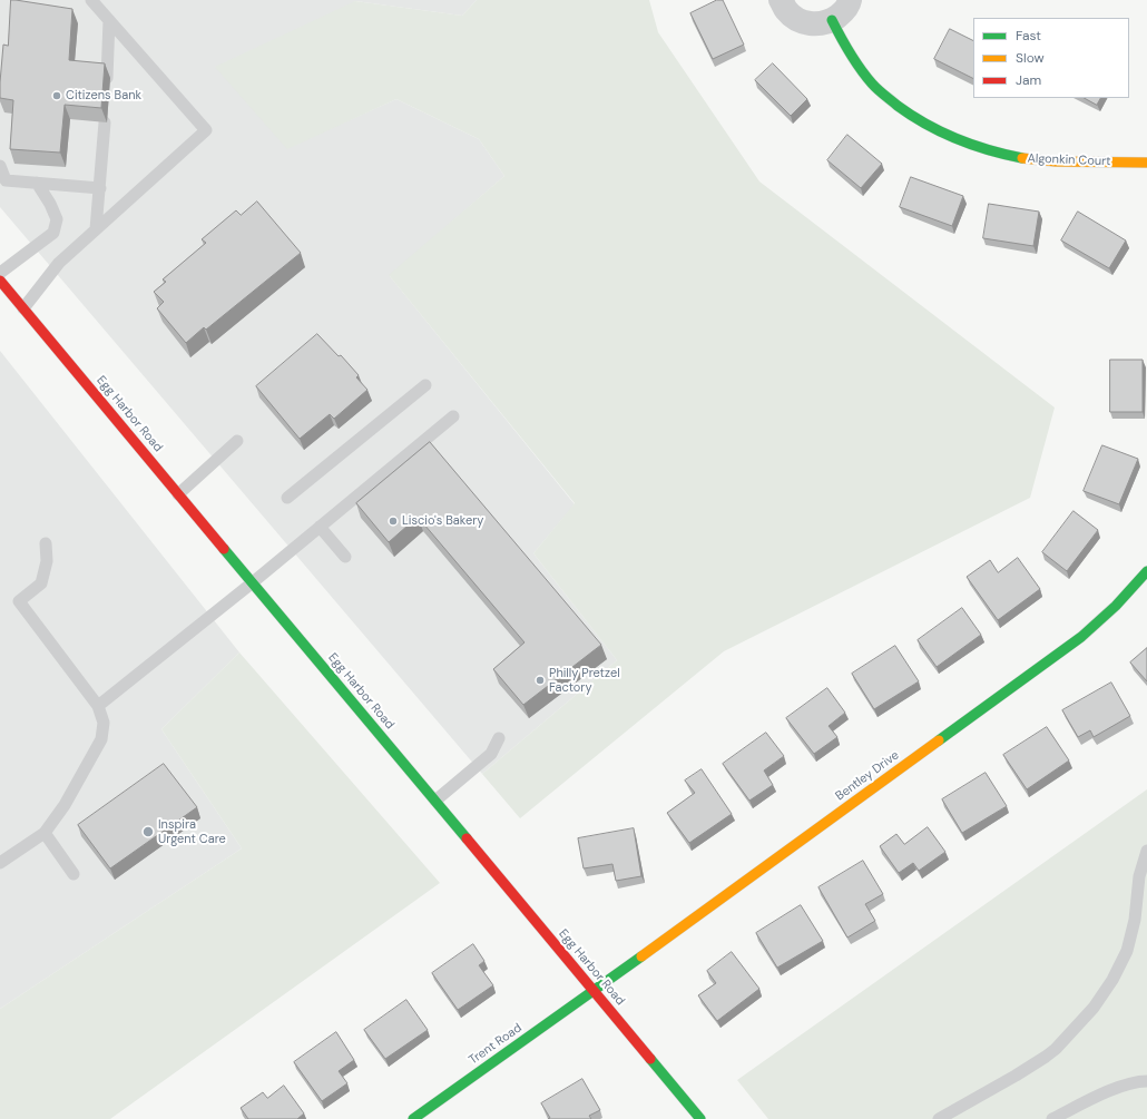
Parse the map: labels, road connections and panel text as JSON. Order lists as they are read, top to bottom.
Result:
{
  "streets": {
    "street": [
      "Algonkin Court",
      "Egg Harbor Road",
      "Bentley Drive",
      "Trent Road"
    ]
  },
  "crossings": [
    ["Egg Harbor Road", "Bentley Drive"],
    ["Egg Harbor Road", "Trent Road"],
    ["Bentley Drive", "Trent Road"]
  ],
  "places": [
    "Citizens Bank",
    "Liscio's Bakery",
    "Philly Pretzel Factory",
    "Inspira Urgent Care"
  ],
  "legend": ["Fast", "Slow", "Jam"]
}
